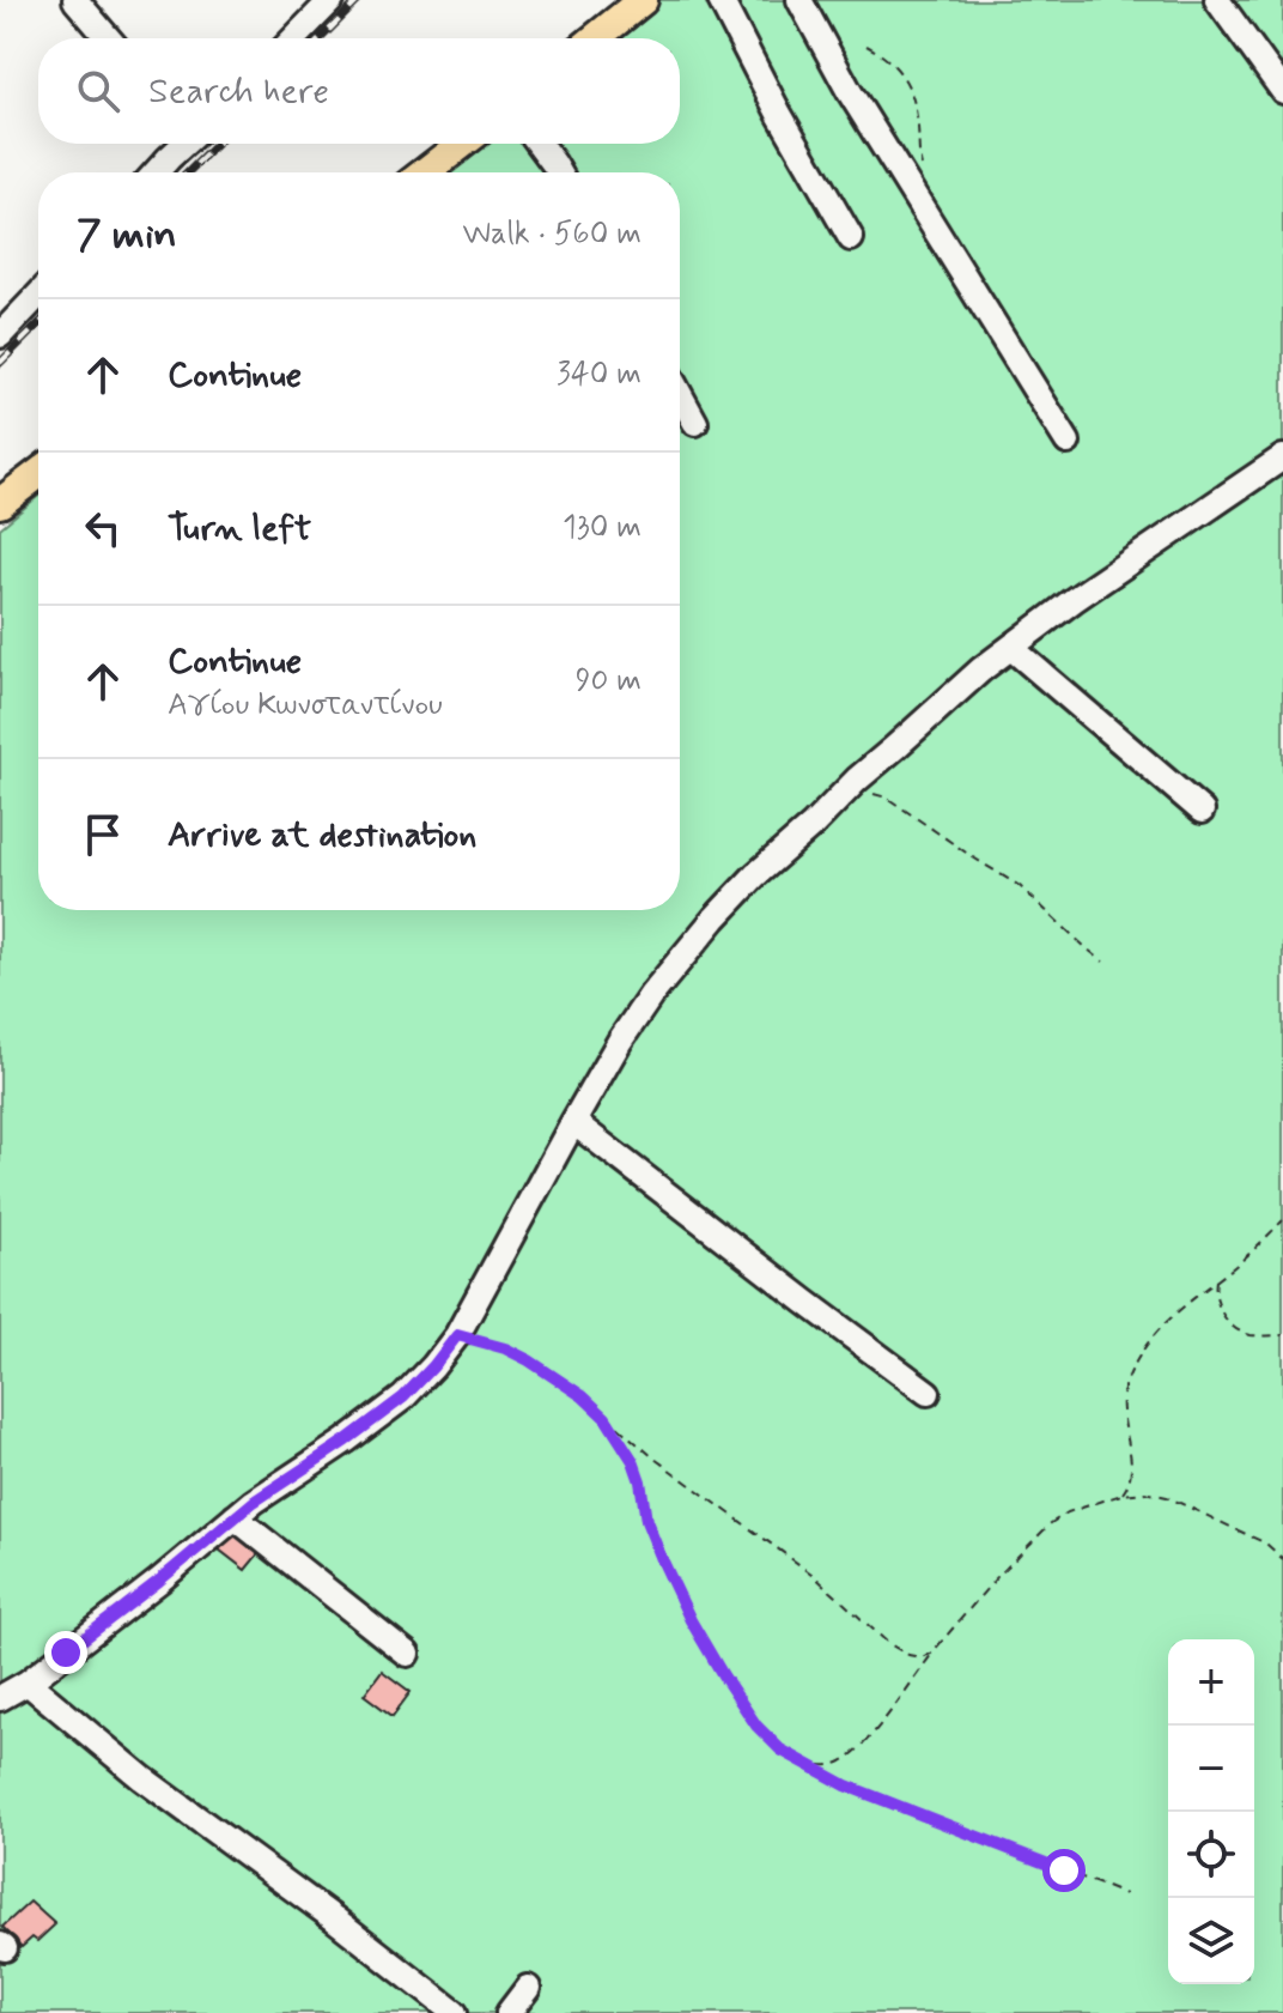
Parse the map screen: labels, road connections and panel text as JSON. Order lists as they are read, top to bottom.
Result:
{
  "page": {
    "search": "Search here",
    "heading": ["7 min", "Walk · 560 m"],
    "list": [
      ["Continue", "340 m"],
      ["Turn left", "130 m"],
      ["Continue", "Αγίου Κωνσταντίνου", "90 m"],
      "Arrive at destination"
    ],
    "map_buttons": ["+", "−"]
  }
}
